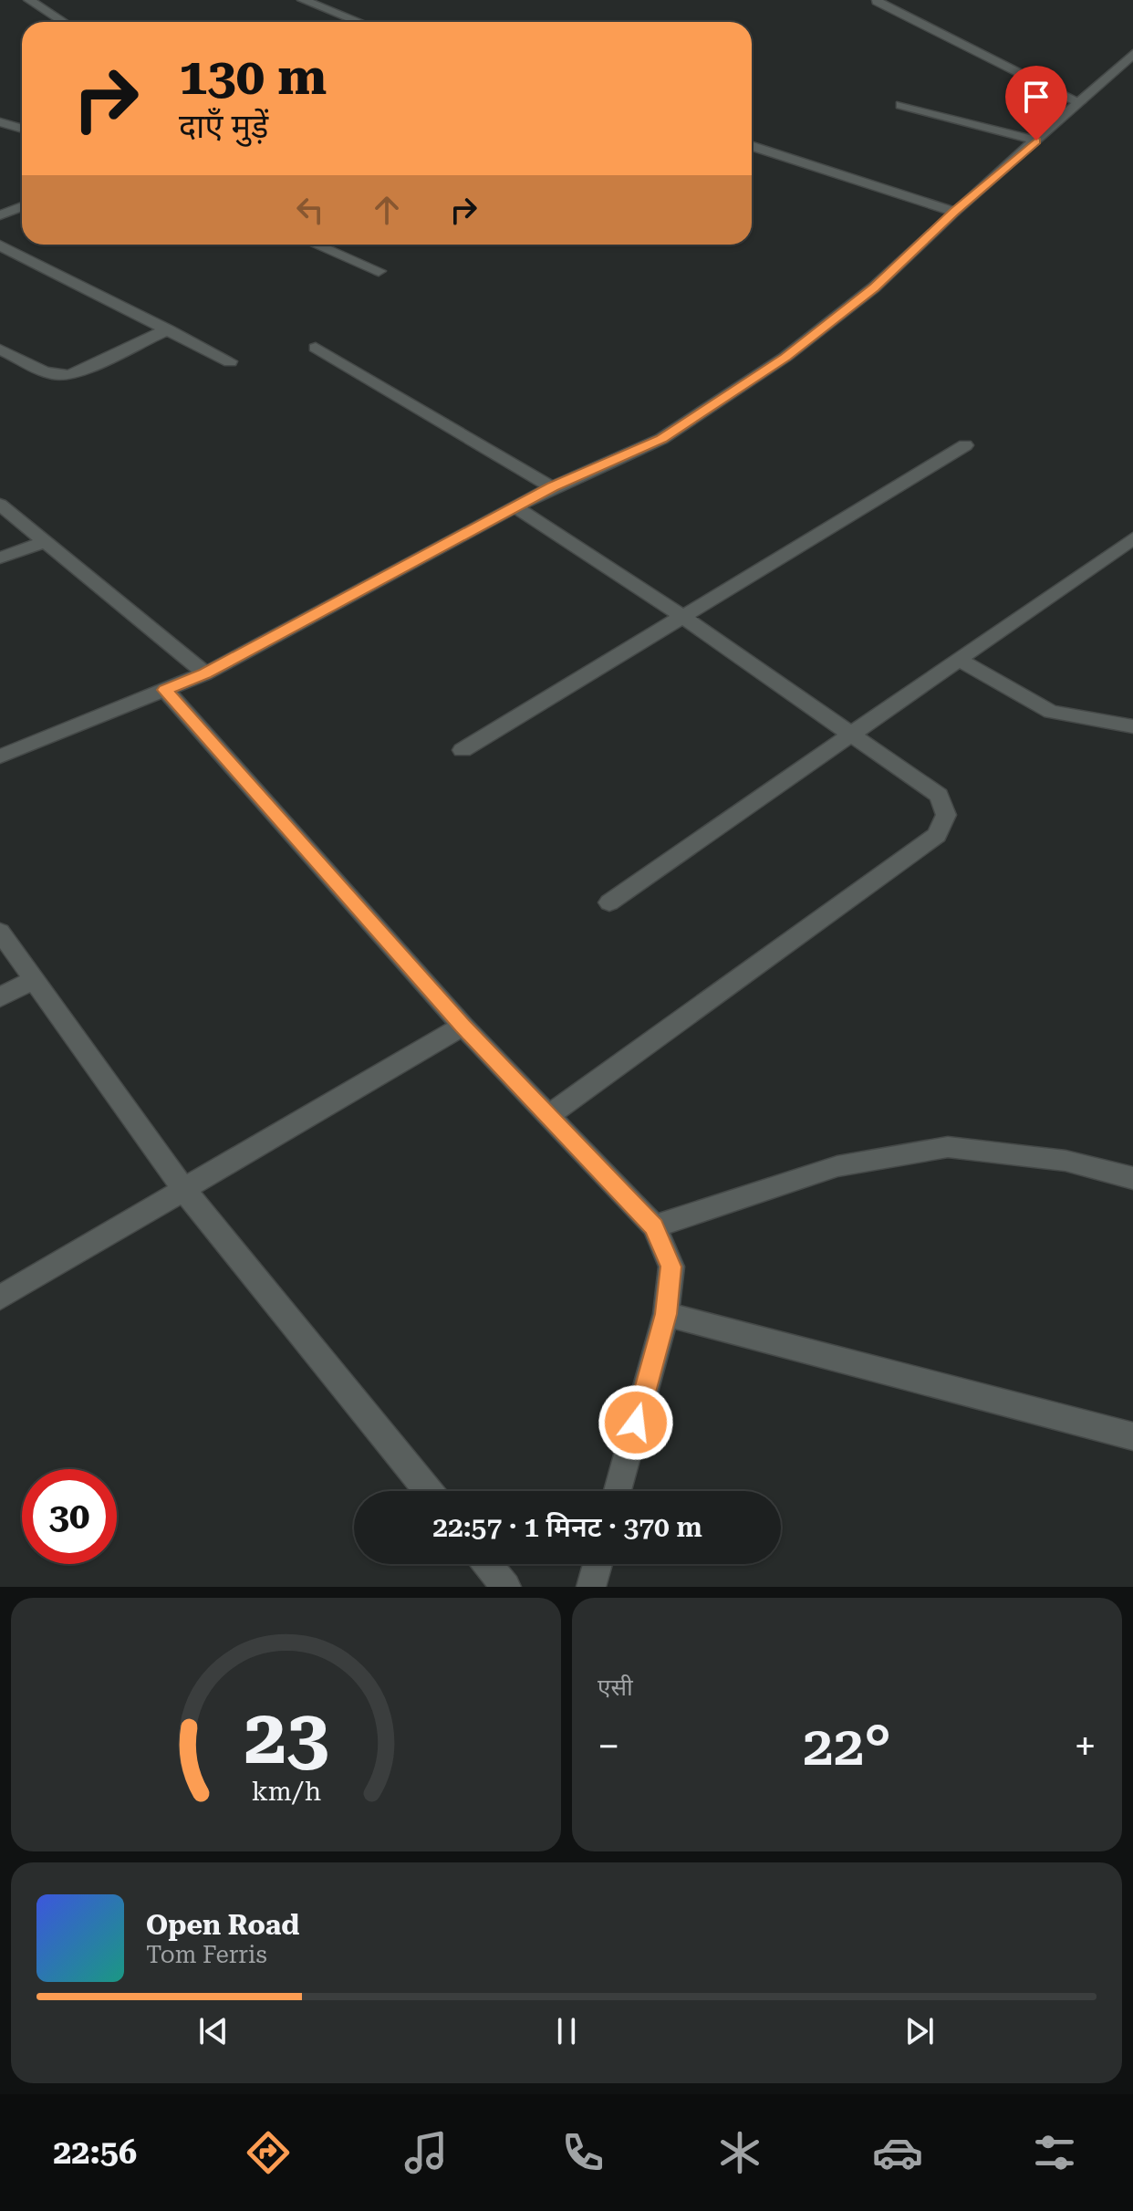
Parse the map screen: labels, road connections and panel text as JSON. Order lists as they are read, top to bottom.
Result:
{
  "page": {
    "turn": ["130 m", "दाएँ मुड़ें"],
    "limit": "30",
    "trip": "22:57 · 1 मिनट · 370 m",
    "tile": "एसी",
    "heat": ["−", "22°", "+"],
    "song": ["Open Road", "Tom Ferris"],
    "tabs": "22:56",
    "gauge": ["23", "km/h"]
  }
}
